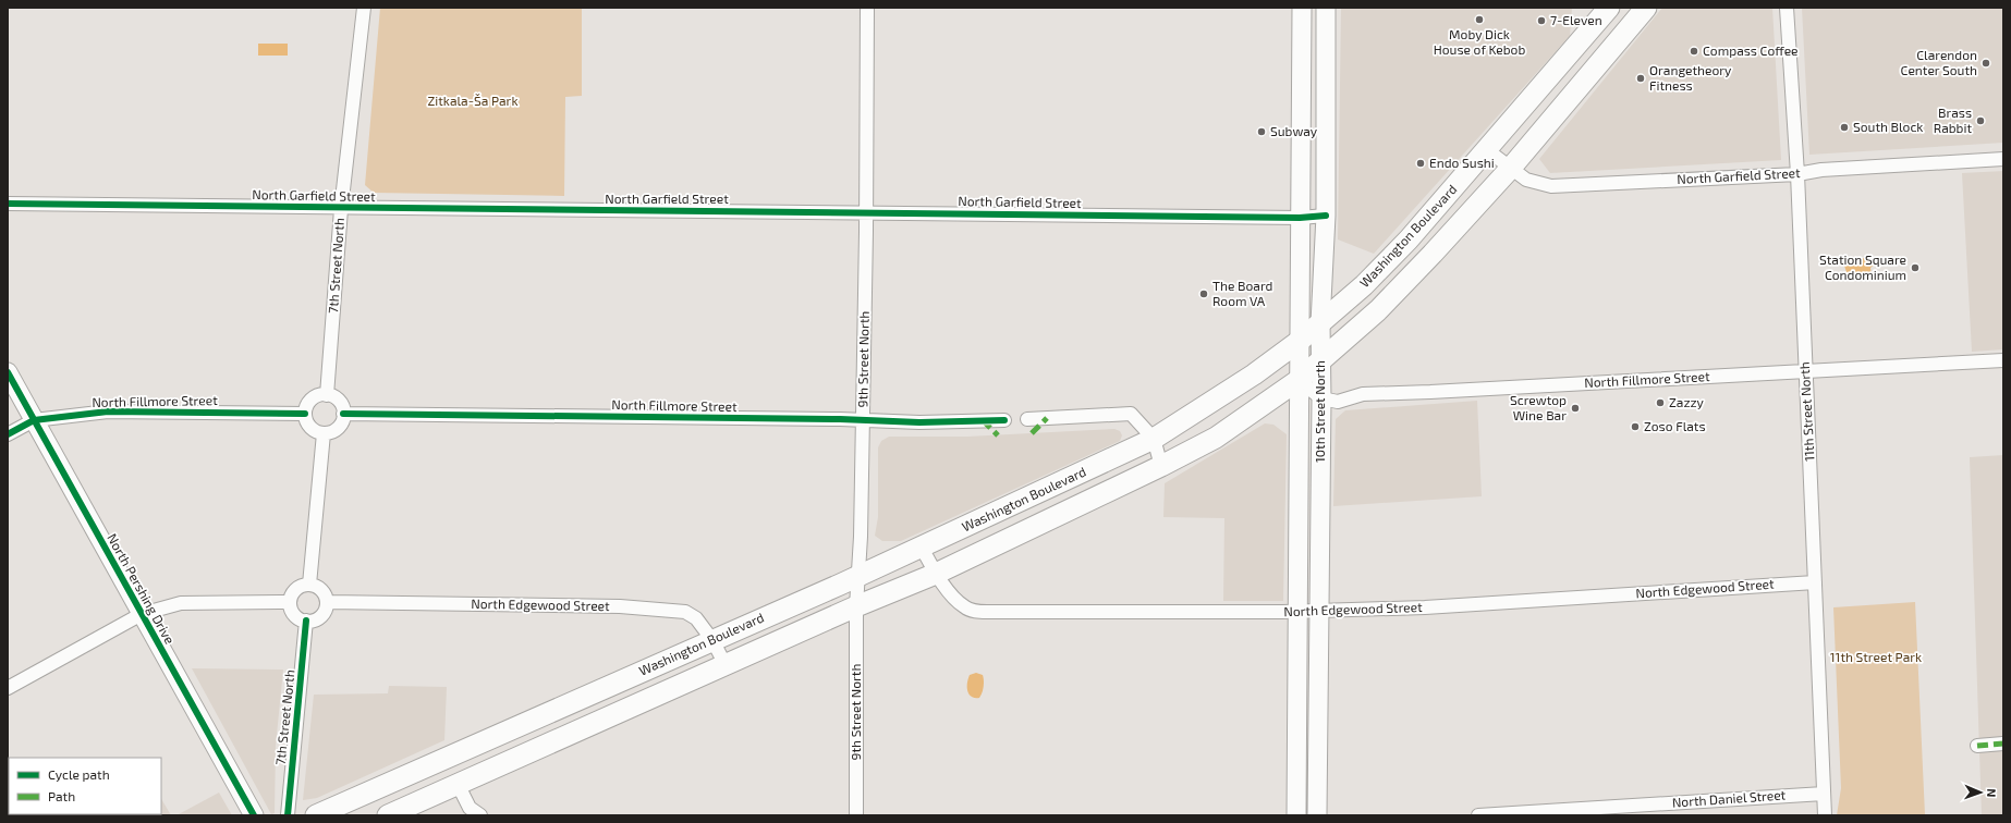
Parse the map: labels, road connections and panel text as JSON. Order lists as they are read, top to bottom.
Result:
{
  "streets": {
    "main road": ["Washington Boulevard", "10th Street North", "North Pershing Drive"],
    "street": [
      "North Garfield Street",
      "7th Street North",
      "9th Street North",
      "North Fillmore Street",
      "11th Street North",
      "North Edgewood Street",
      "North Daniel Street"
    ]
  },
  "crossings": [
    ["North Garfield Street", "Washington Boulevard"],
    ["North Garfield Street", "7th Street North"],
    ["North Garfield Street", "9th Street North"],
    ["North Garfield Street", "10th Street North"],
    ["North Garfield Street", "11th Street North"],
    ["Washington Boulevard", "9th Street North"],
    ["Washington Boulevard", "10th Street North"],
    ["Washington Boulevard", "North Edgewood Street"],
    ["7th Street North", "North Fillmore Street"],
    ["7th Street North", "North Edgewood Street"],
    ["9th Street North", "North Fillmore Street"],
    ["North Fillmore Street", "10th Street North"],
    ["North Fillmore Street", "11th Street North"],
    ["North Fillmore Street", "North Pershing Drive"],
    ["10th Street North", "North Edgewood Street"],
    ["11th Street North", "North Edgewood Street"],
    ["11th Street North", "North Daniel Street"]
  ],
  "parks": ["Zitkala-Ša Park", "11th Street Park"],
  "places": [
    "Moby Dick House of Kebob",
    "7-Eleven",
    "Compass Coffee",
    "Clarendon Center South",
    "Orangetheory Fitness",
    "Brass Rabbit",
    "South Block",
    "Subway",
    "Endo Sushi",
    "Station Square Condominium",
    "The Board Room VA",
    "Zazzy",
    "Screwtop Wine Bar",
    "Zoso Flats"
  ],
  "legend": ["Cycle path", "Path"],
  "north": "right"
}
